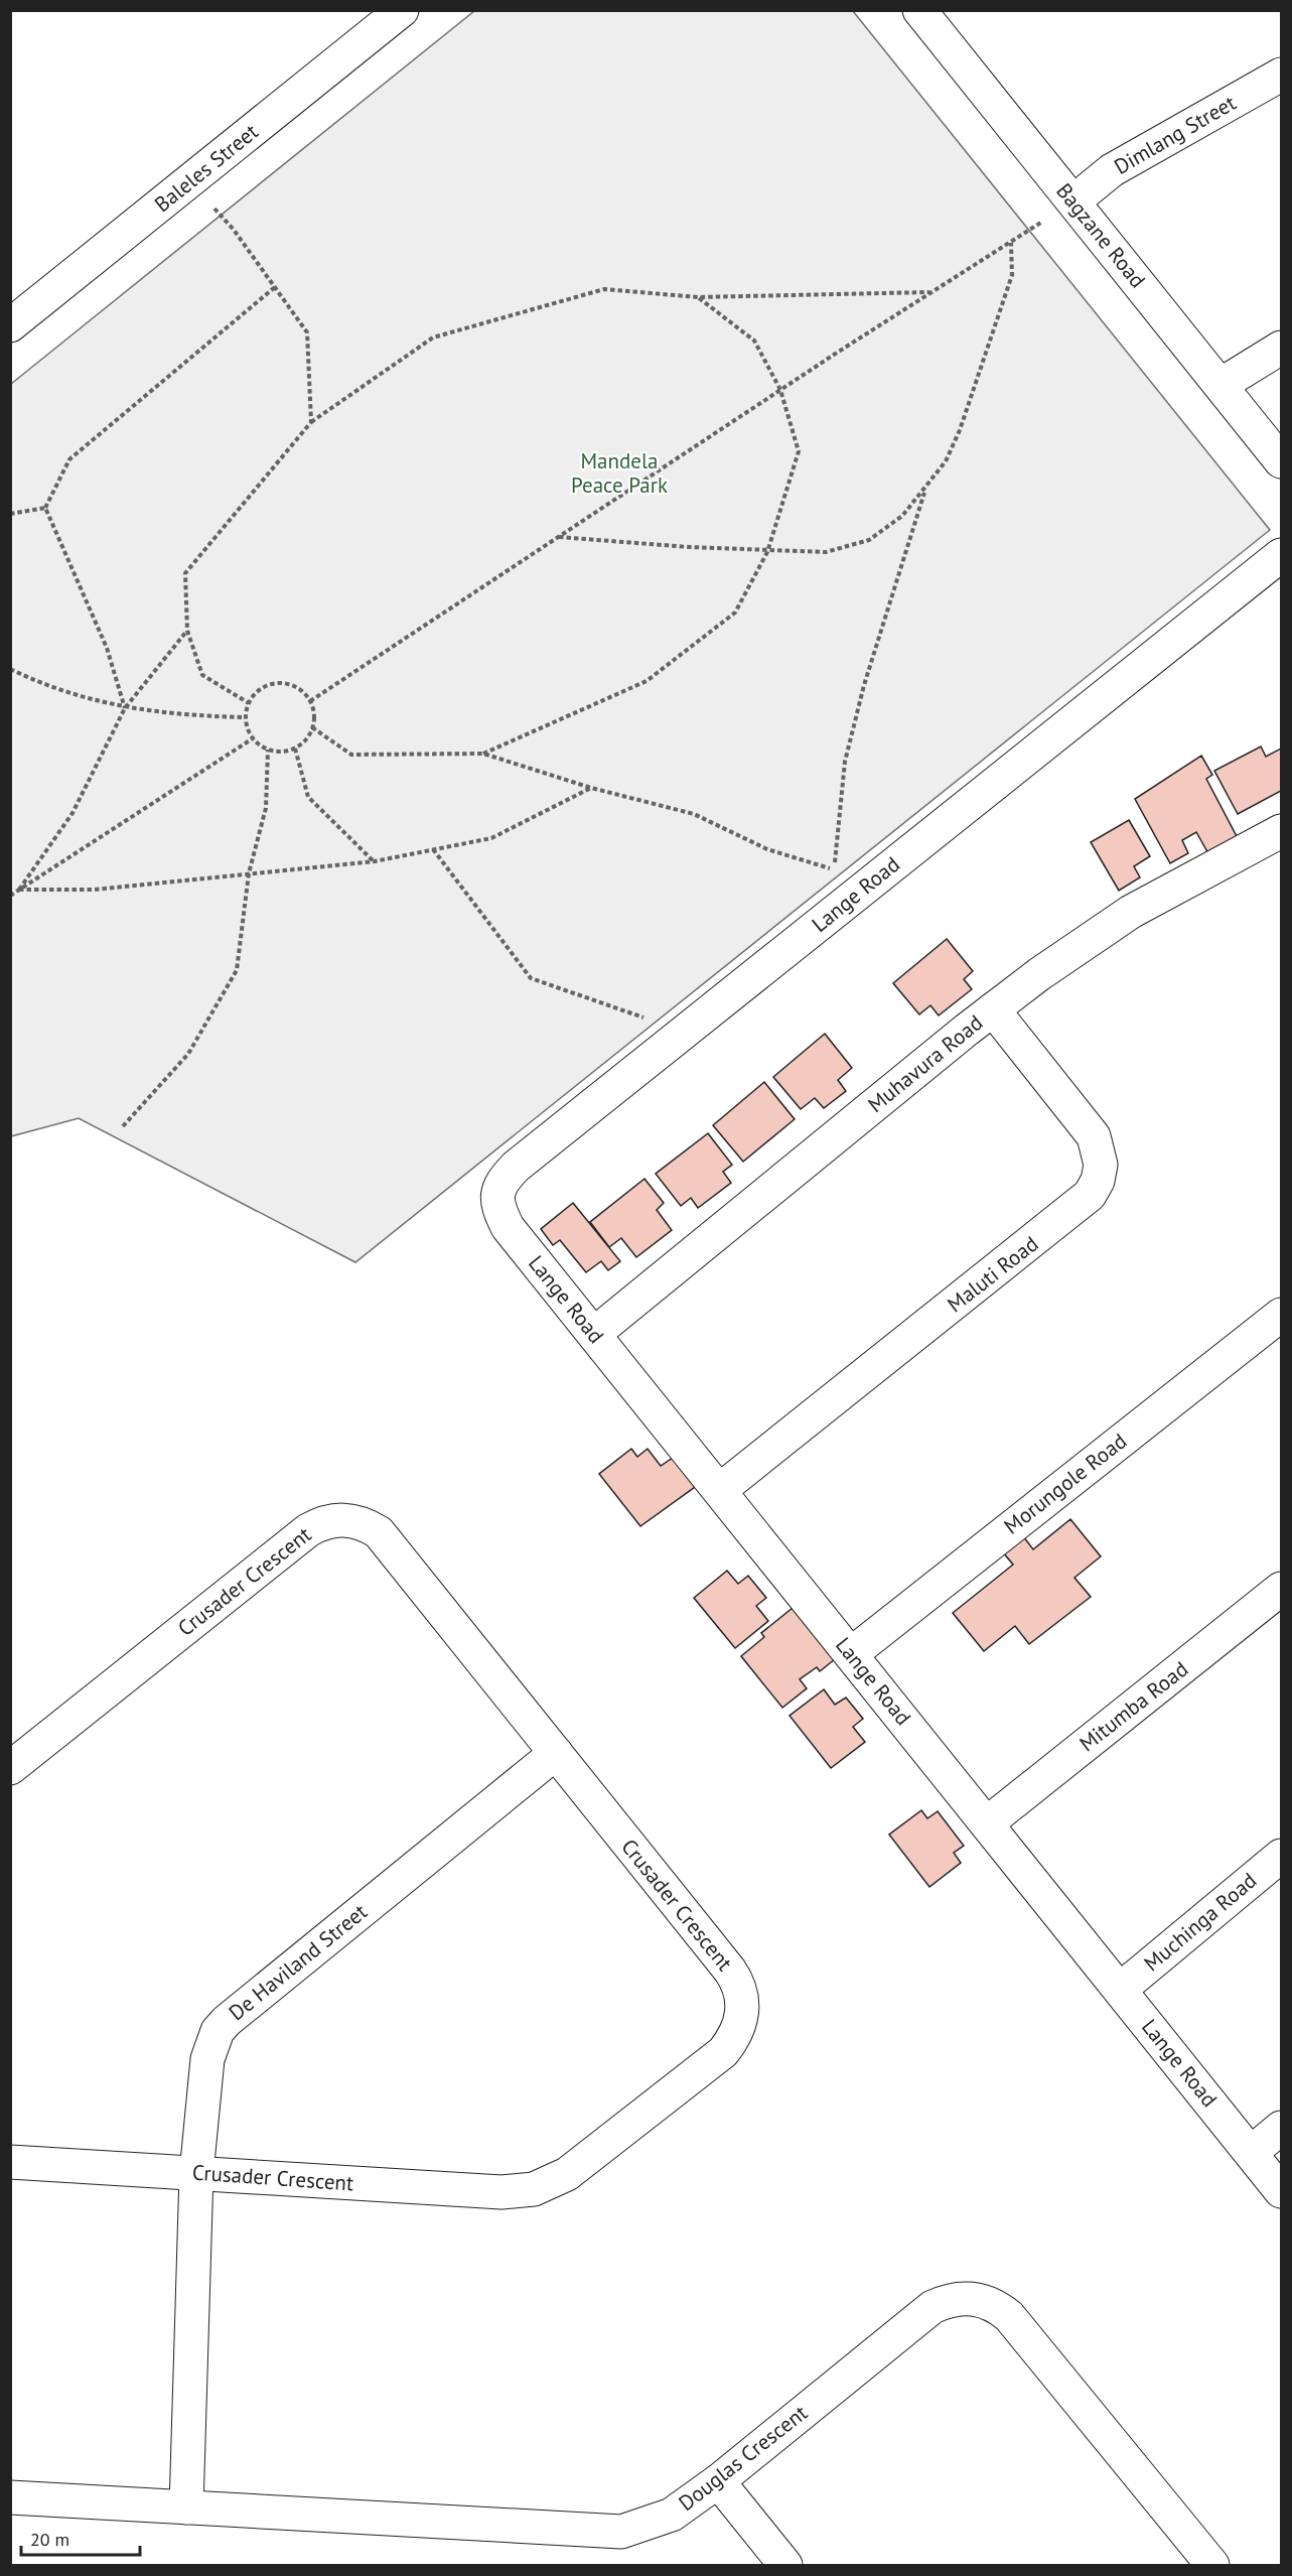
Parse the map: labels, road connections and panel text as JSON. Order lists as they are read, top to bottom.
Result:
{
  "streets": {
    "street": [
      "Dimlang Street",
      "Baleles Street",
      "Bagzane Road",
      "Lange Road",
      "Muhavura Road",
      "Maluti Road",
      "Morungole Road",
      "Crusader Crescent",
      "Mitumba Road",
      "Muchinga Road",
      "De Haviland Street",
      "Douglas Crescent"
    ]
  },
  "crossings": [
    ["Dimlang Street", "Bagzane Road"],
    ["Lange Road", "Muhavura Road"],
    ["Lange Road", "Maluti Road"],
    ["Lange Road", "Morungole Road"],
    ["Lange Road", "Mitumba Road"],
    ["Lange Road", "Muchinga Road"],
    ["Muhavura Road", "Maluti Road"],
    ["Crusader Crescent", "De Haviland Street"],
    ["De Haviland Street", "Douglas Crescent"]
  ],
  "parks": ["Mandela Peace Park"],
  "scale_bar": "20 m"
}
